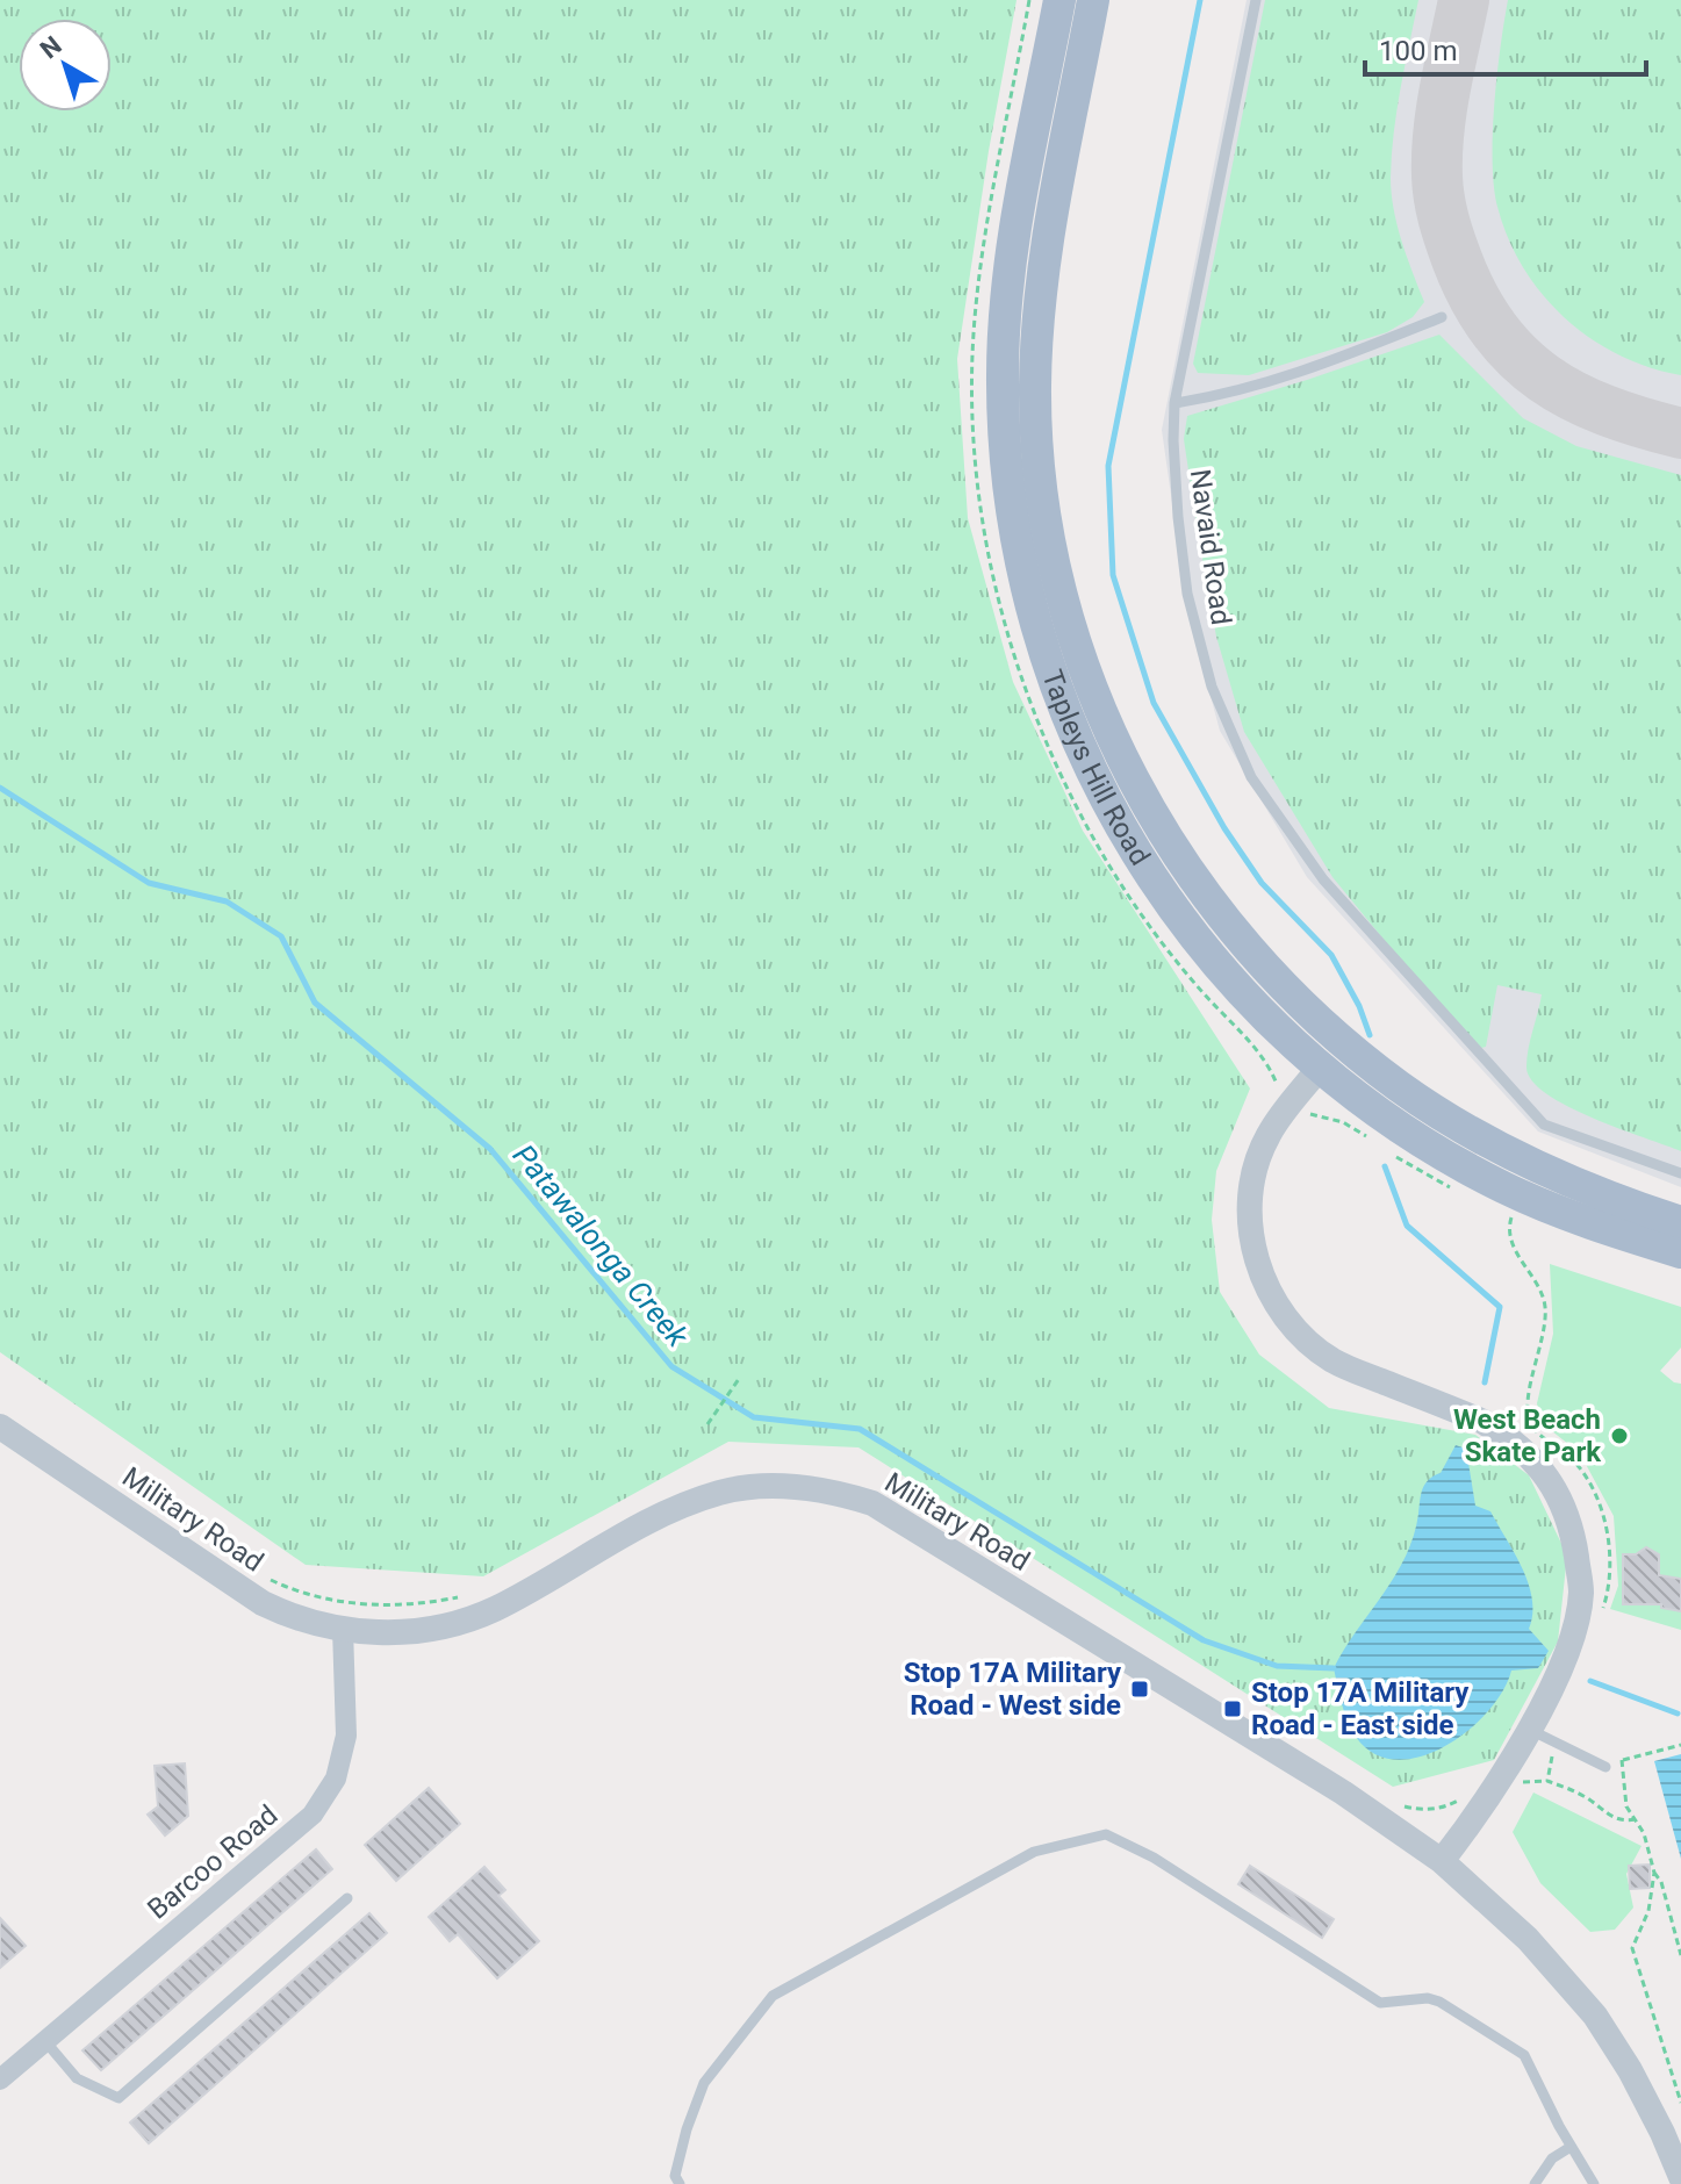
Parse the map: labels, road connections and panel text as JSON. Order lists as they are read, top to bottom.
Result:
{
  "streets": {
    "main road": ["Tapleys Hill Road"],
    "street": ["Military Road", "Barcoo Road"],
    "lane": ["Navaid Road"]
  },
  "crossings": [
    ["Military Road", "Barcoo Road"]
  ],
  "water": ["Patawalonga Creek"],
  "places": {
    "other": ["West Beach Skate Park"],
    "transit": ["Stop 17A Military Road - West side", "Stop 17A Military Road - East side"]
  },
  "scale_bar": "100 m",
  "north": "top left"
}
